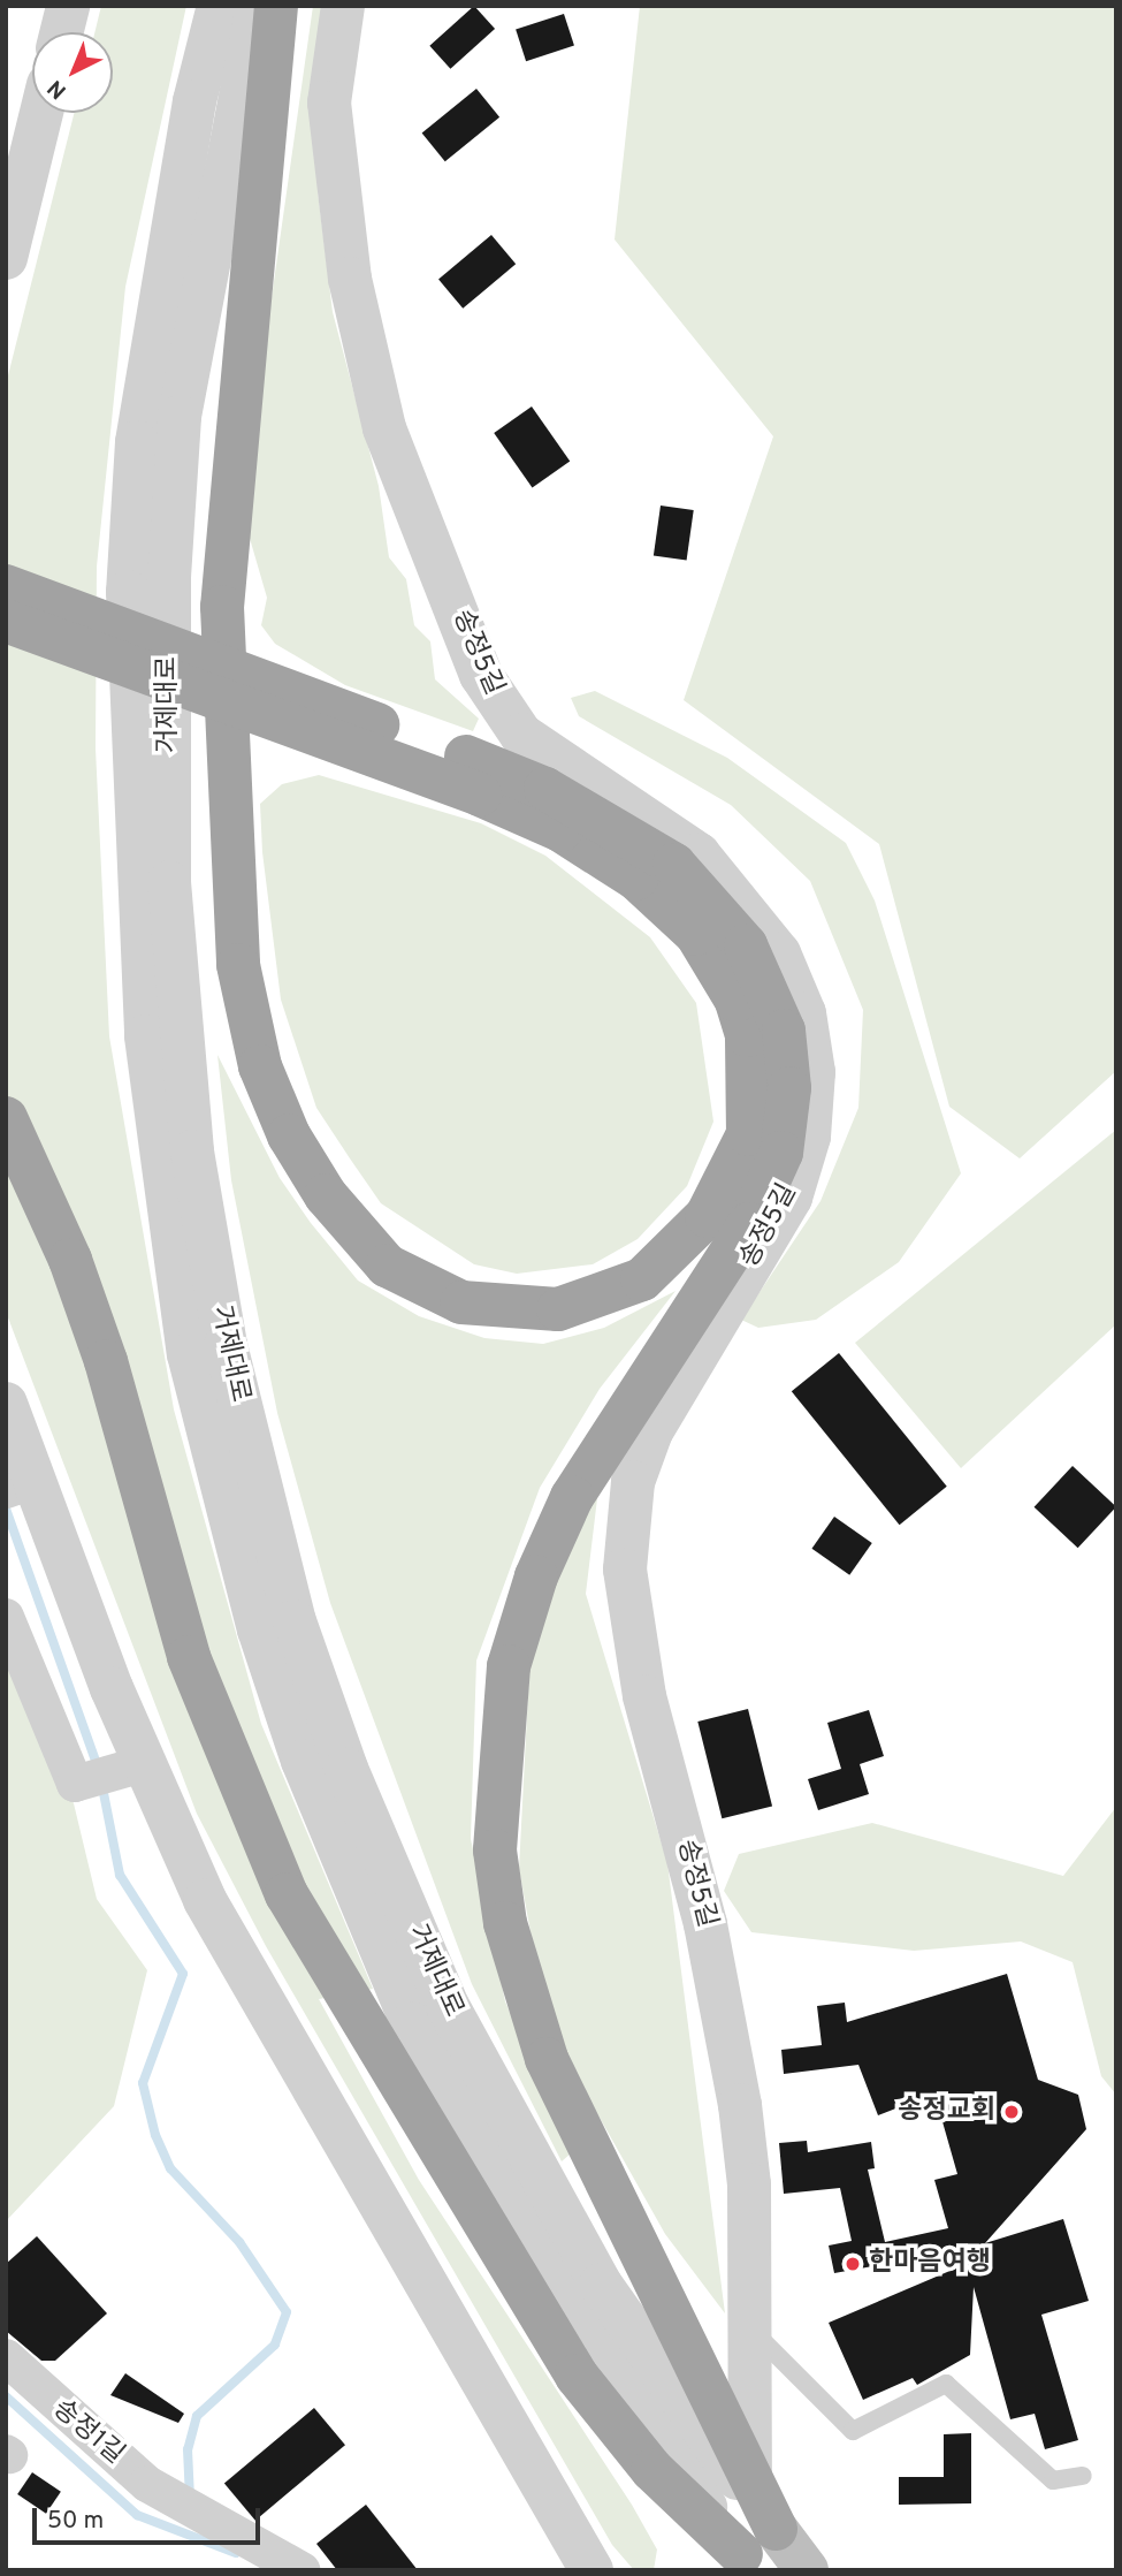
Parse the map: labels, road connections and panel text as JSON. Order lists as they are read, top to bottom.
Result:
{
  "streets": {
    "main road": ["거제대로"],
    "street": ["송정5길", "송정1길"]
  },
  "places": ["송정교회", "한마음여행"],
  "scale_bar": "50 m",
  "north": "bottom left"
}
